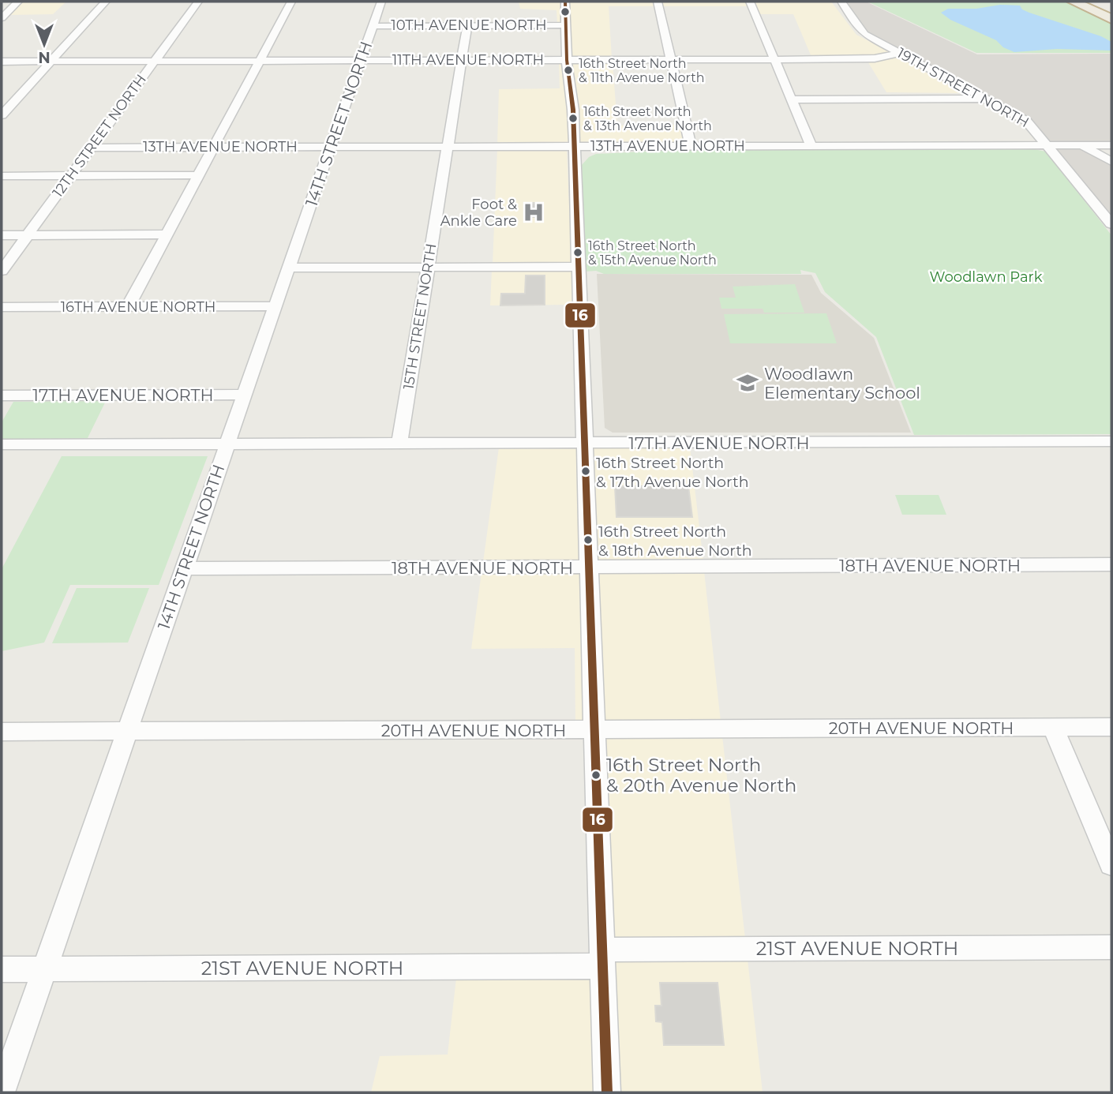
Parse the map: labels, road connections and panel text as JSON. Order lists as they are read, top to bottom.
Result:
{
  "streets": {
    "street": [
      "10TH AVENUE NORTH",
      "11TH AVENUE NORTH",
      "19TH STREET NORTH",
      "14TH STREET NORTH",
      "12TH STREET NORTH",
      "13TH AVENUE NORTH",
      "16TH AVENUE NORTH",
      "15TH STREET NORTH",
      "17TH AVENUE NORTH",
      "18TH AVENUE NORTH",
      "20TH AVENUE NORTH",
      "21ST AVENUE NORTH"
    ]
  },
  "crossings": [
    ["10TH AVENUE NORTH", "14TH STREET NORTH"],
    ["10TH AVENUE NORTH", "15TH STREET NORTH"],
    ["11TH AVENUE NORTH", "19TH STREET NORTH"],
    ["11TH AVENUE NORTH", "14TH STREET NORTH"],
    ["11TH AVENUE NORTH", "12TH STREET NORTH"],
    ["11TH AVENUE NORTH", "15TH STREET NORTH"],
    ["19TH STREET NORTH", "13TH AVENUE NORTH"],
    ["14TH STREET NORTH", "13TH AVENUE NORTH"],
    ["14TH STREET NORTH", "16TH AVENUE NORTH"],
    ["14TH STREET NORTH", "17TH AVENUE NORTH"],
    ["14TH STREET NORTH", "18TH AVENUE NORTH"],
    ["14TH STREET NORTH", "20TH AVENUE NORTH"],
    ["14TH STREET NORTH", "21ST AVENUE NORTH"],
    ["12TH STREET NORTH", "13TH AVENUE NORTH"],
    ["13TH AVENUE NORTH", "15TH STREET NORTH"],
    ["15TH STREET NORTH", "17TH AVENUE NORTH"]
  ],
  "parks": ["Woodlawn Park"],
  "places": {
    "other": [
      "16th Street North & 11th Avenue North",
      "16th Street North & 13th Avenue North",
      "16th Street North & 15th Avenue North",
      "16th Street North & 17th Avenue North",
      "16th Street North & 18th Avenue North",
      "16th Street North & 20th Avenue North"
    ],
    "hospital": ["Foot & Ankle Care"],
    "school or university": ["Woodlawn Elementary School"]
  },
  "lines": ["transit line 16"],
  "north": "bottom"
}
